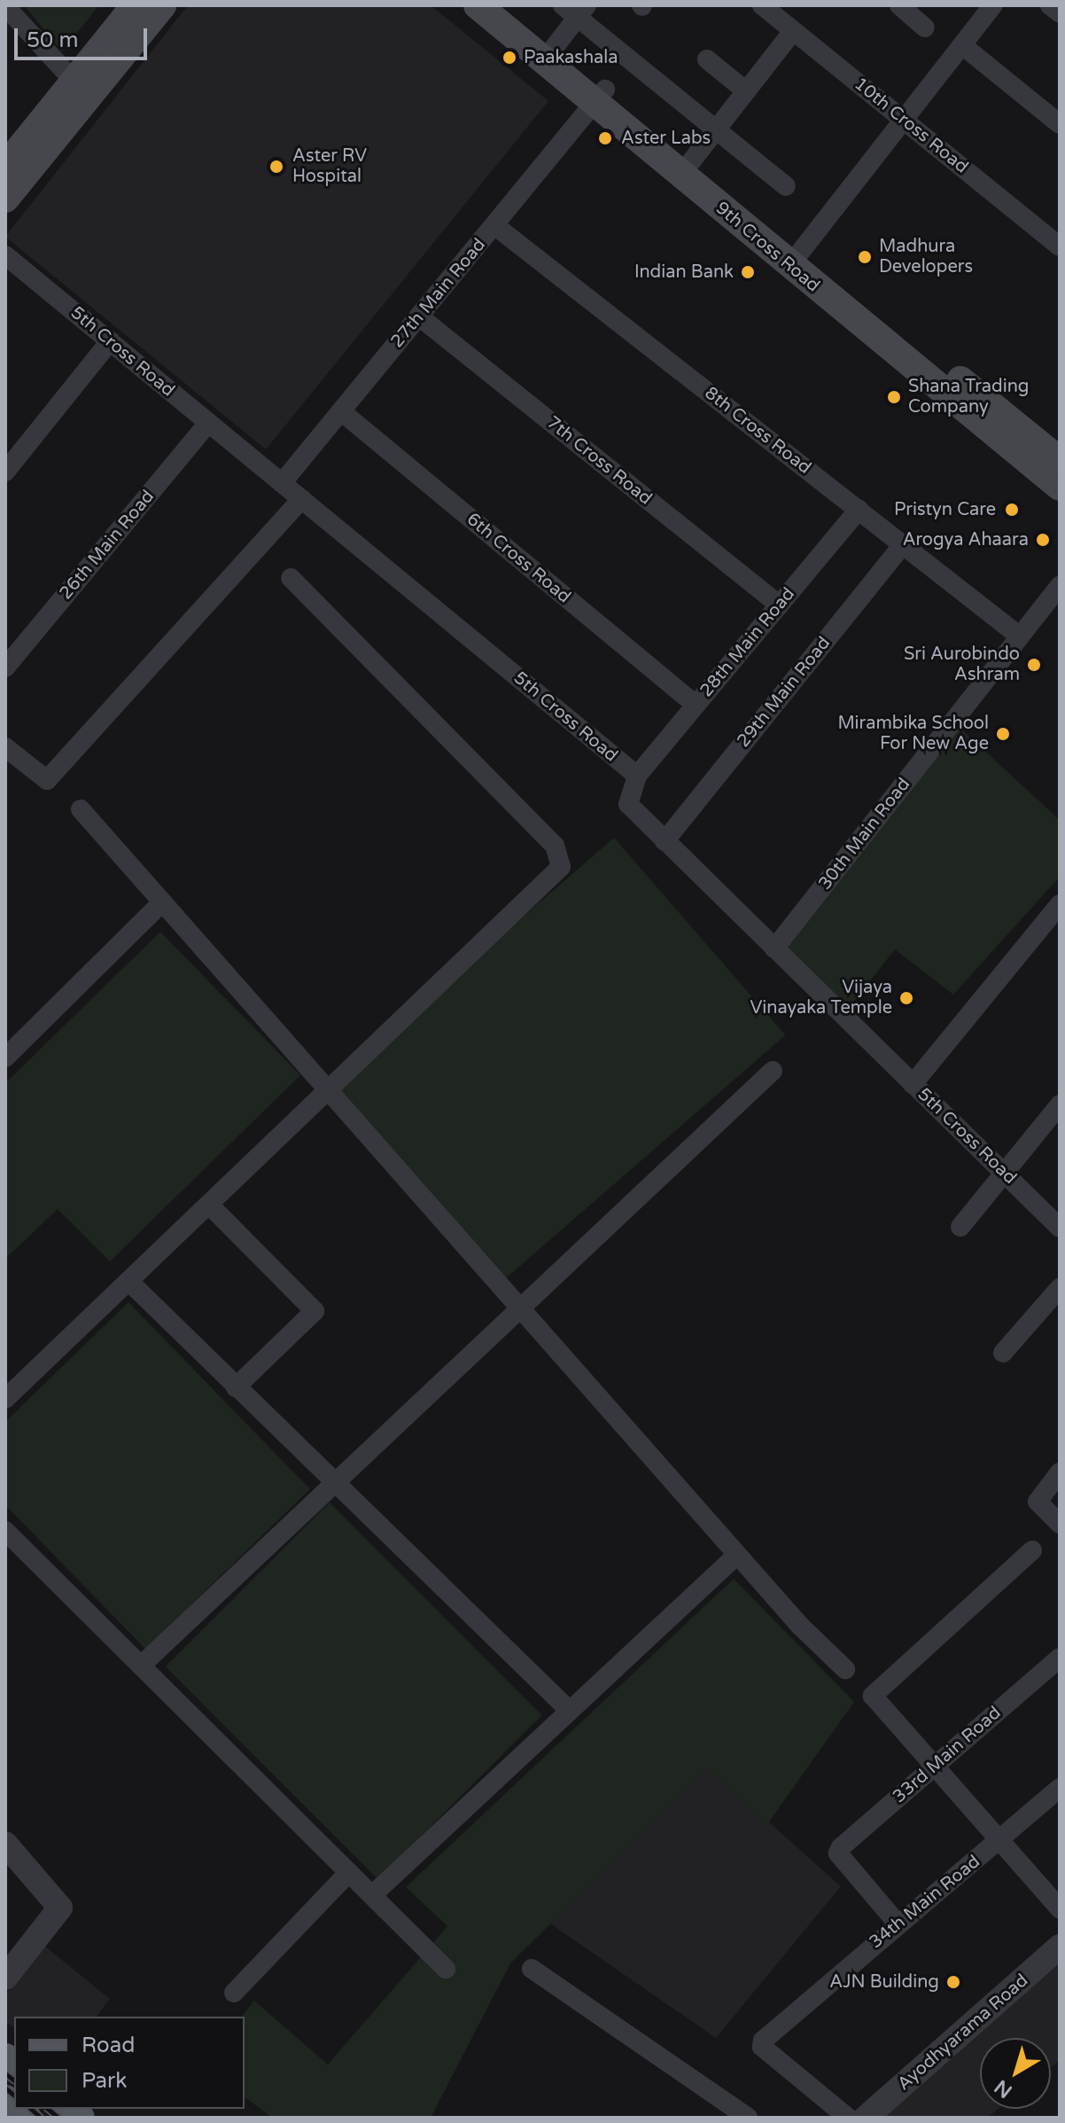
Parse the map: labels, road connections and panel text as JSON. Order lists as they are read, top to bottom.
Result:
{
  "streets": {
    "main road": ["9th Cross Road"],
    "street": [
      "10th Cross Road",
      "27th Main Road",
      "5th Cross Road",
      "8th Cross Road",
      "7th Cross Road",
      "26th Main Road",
      "6th Cross Road",
      "28th Main Road",
      "29th Main Road",
      "30th Main Road",
      "33rd Main Road",
      "34th Main Road",
      "Ayodhyarama Road"
    ]
  },
  "crossings": [
    ["9th Cross Road", "27th Main Road"],
    ["27th Main Road", "5th Cross Road"],
    ["27th Main Road", "8th Cross Road"],
    ["27th Main Road", "7th Cross Road"],
    ["27th Main Road", "6th Cross Road"],
    ["5th Cross Road", "26th Main Road"],
    ["5th Cross Road", "28th Main Road"],
    ["5th Cross Road", "29th Main Road"],
    ["5th Cross Road", "30th Main Road"],
    ["8th Cross Road", "28th Main Road"],
    ["8th Cross Road", "29th Main Road"],
    ["8th Cross Road", "30th Main Road"],
    ["7th Cross Road", "28th Main Road"],
    ["6th Cross Road", "28th Main Road"],
    ["33rd Main Road", "34th Main Road"]
  ],
  "places": [
    "Paakashala",
    "Aster Labs",
    "Aster RV Hospital",
    "Madhura Developers",
    "Indian Bank",
    "Shana Trading Company",
    "Pristyn Care",
    "Arogya Ahaara",
    "Sri Aurobindo Ashram",
    "Mirambika School For New Age",
    "Vijaya Vinayaka Temple",
    "AJN Building"
  ],
  "legend": ["Road", "Park"],
  "scale_bar": "50 m",
  "north": "bottom left"
}
